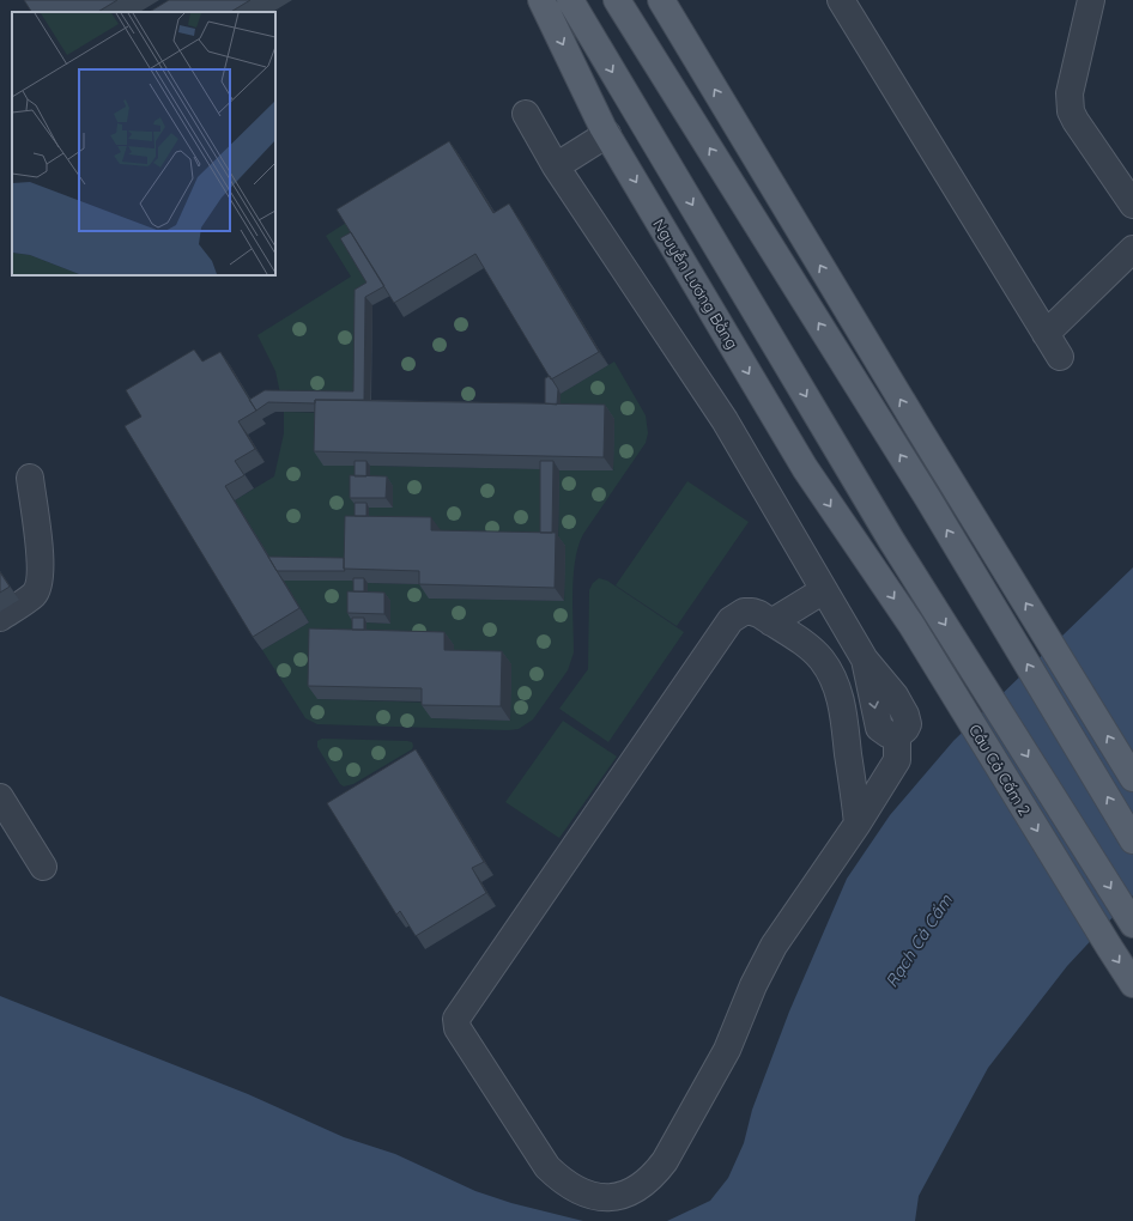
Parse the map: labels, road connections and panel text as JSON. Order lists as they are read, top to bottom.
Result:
{
  "streets": {
    "main road": ["Nguyễn Lương Bằng", "Cầu Cả Cấm 2"]
  },
  "crossings": [
    ["Nguyễn Lương Bằng", "Cầu Cả Cấm 2"]
  ],
  "water": ["Rạch Cả Cấm"]
}
